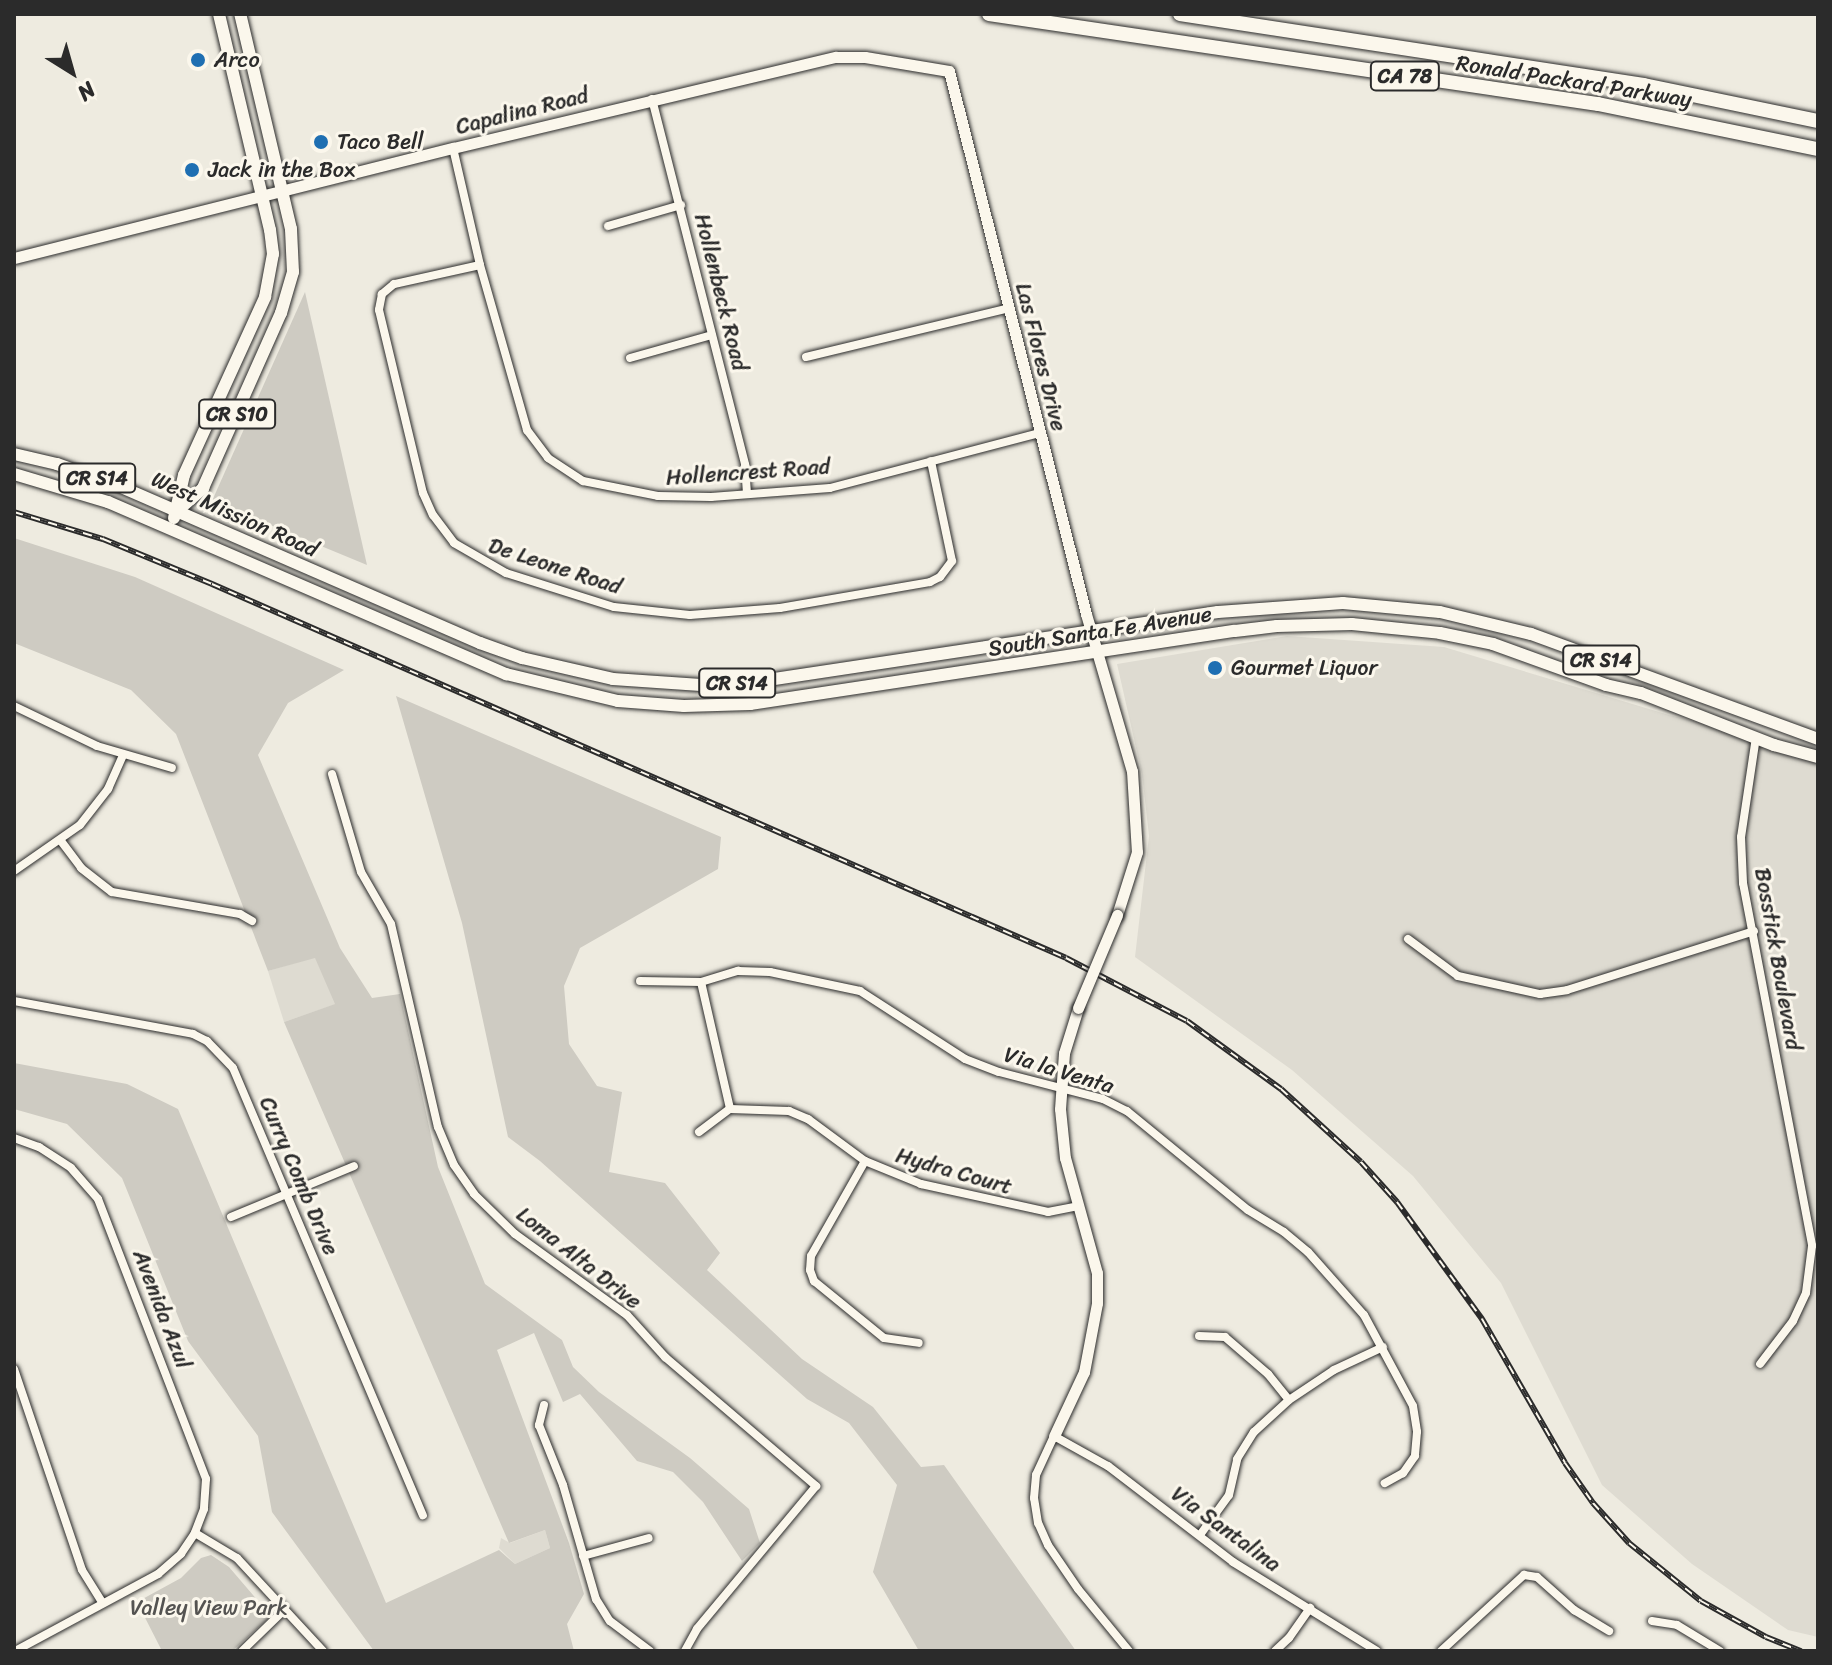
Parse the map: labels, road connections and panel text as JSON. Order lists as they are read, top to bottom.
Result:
{
  "streets": {
    "highway": ["CA 78", "Ronald Packard Parkway"],
    "main road": [
      "CR S10",
      "CR S14",
      "West Mission Road",
      "South Santa Fe Avenue"
    ],
    "street": [
      "Capalina Road",
      "Hollenbeck Road",
      "Las Flores Drive",
      "Hollencrest Road",
      "De Leone Road",
      "Bosstick Boulevard",
      "Via la Venta",
      "Hydra Court",
      "Curry Comb Drive",
      "Loma Alta Drive",
      "Avenida Azul",
      "Via Santalina"
    ]
  },
  "crossings": [
    ["Capalina Road", "Hollenbeck Road"],
    ["Capalina Road", "Las Flores Drive"],
    ["Capalina Road", "CR S10"],
    ["Capalina Road", "Hollencrest Road"],
    ["Hollenbeck Road", "Hollencrest Road"],
    ["Las Flores Drive", "Hollencrest Road"],
    ["Las Flores Drive", "South Santa Fe Avenue"],
    ["Las Flores Drive", "Via la Venta"],
    ["Las Flores Drive", "Hydra Court"],
    ["Las Flores Drive", "Via Santalina"],
    ["CR S10", "West Mission Road"],
    ["Hollencrest Road", "De Leone Road"],
    ["West Mission Road", "South Santa Fe Avenue"],
    ["South Santa Fe Avenue", "Bosstick Boulevard"]
  ],
  "parks": ["Valley View Park"],
  "places": [
    "Arco",
    "Taco Bell",
    "Jack in the Box",
    "Gourmet Liquor"
  ],
  "north": "bottom right"
}
